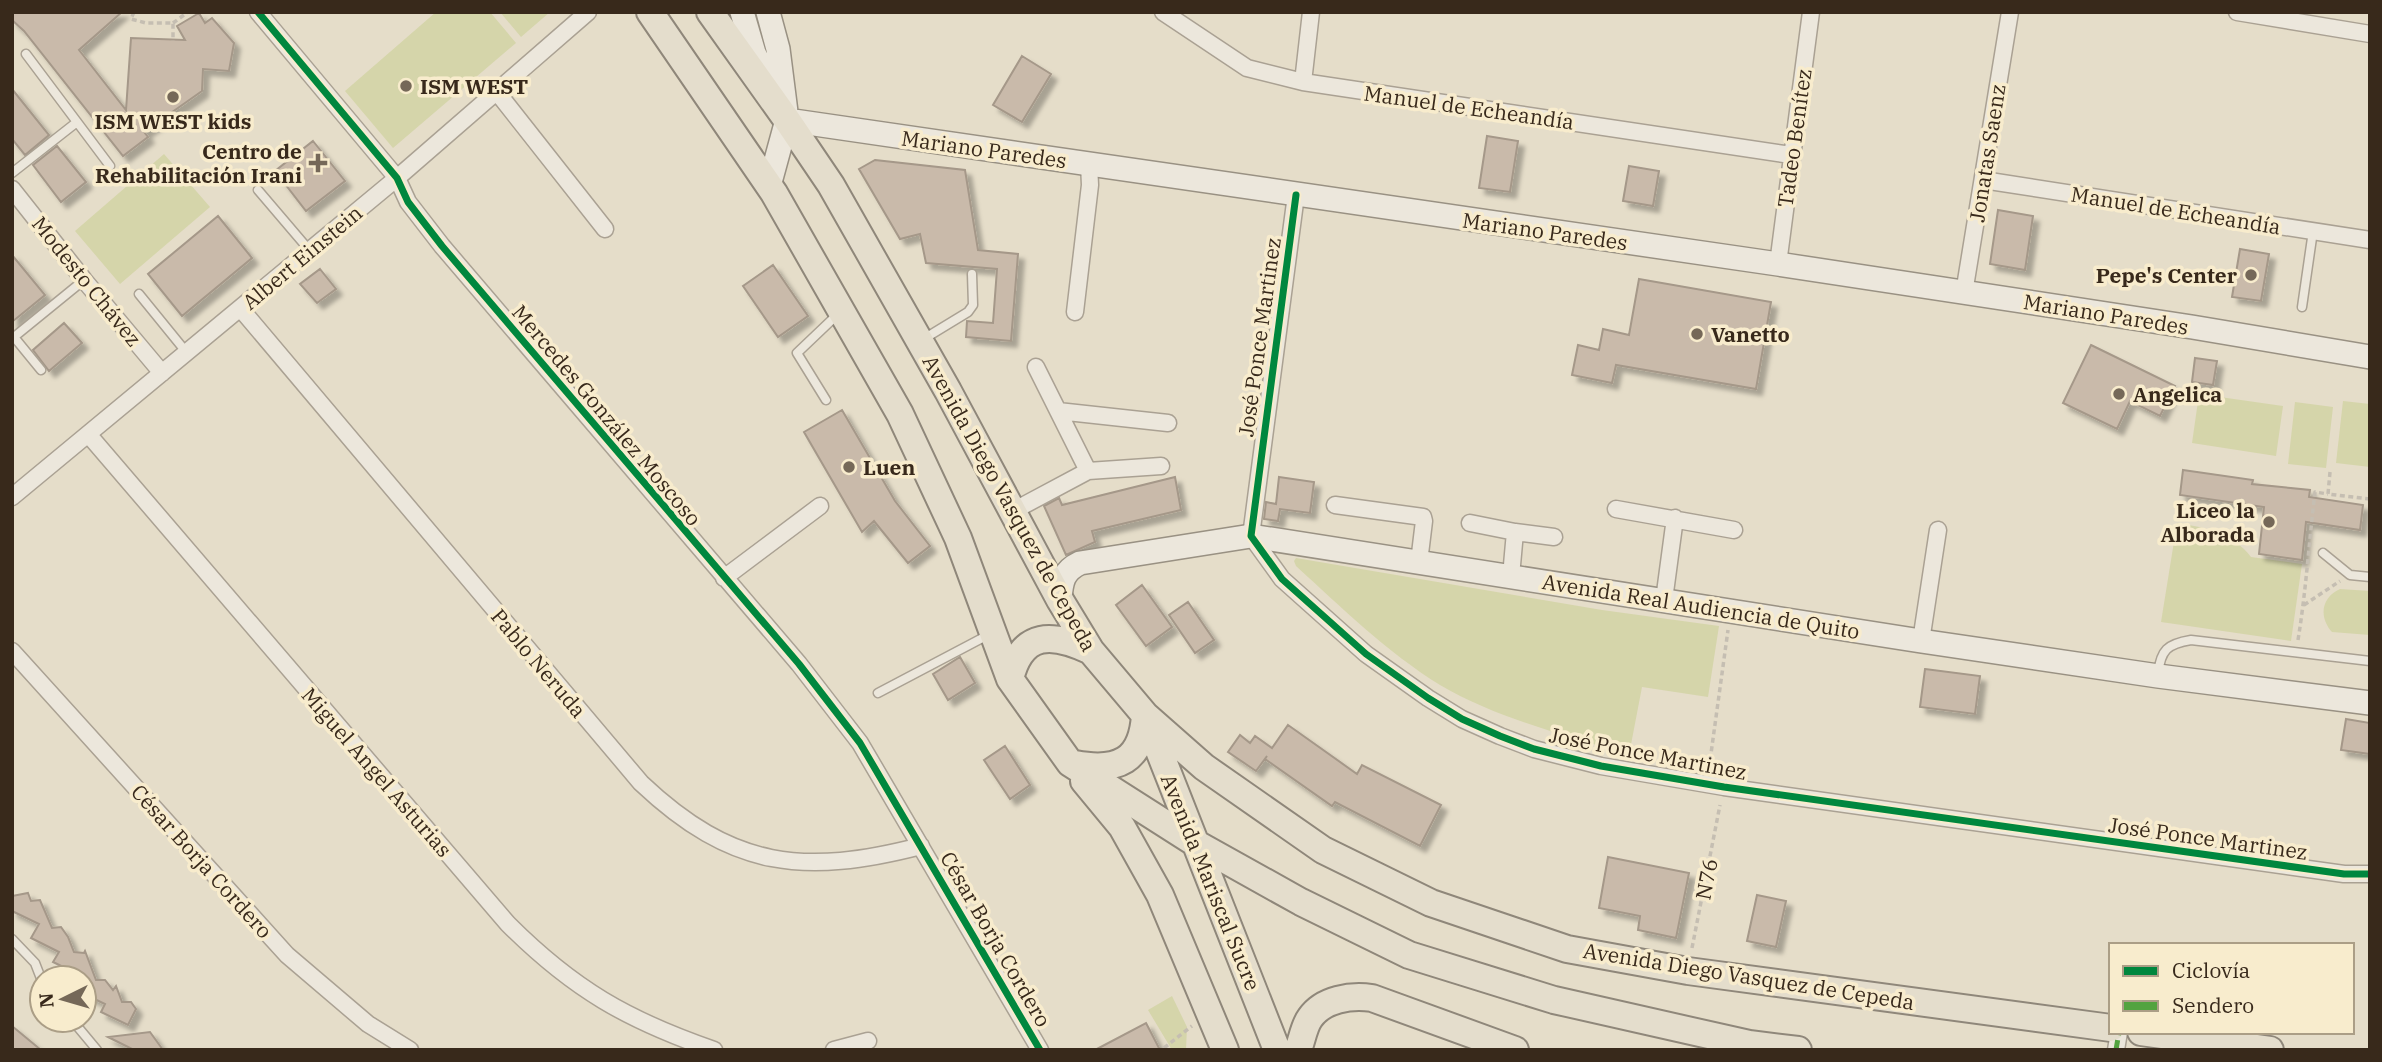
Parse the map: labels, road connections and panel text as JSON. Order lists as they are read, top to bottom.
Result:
{
  "streets": {
    "main road": [
      "Mariano Paredes",
      "Avenida Diego Vasquez de Cepeda",
      "Avenida Real Audiencia de Quito",
      "Avenida Mariscal Sucre"
    ],
    "street": [
      "Manuel de Echeandía",
      "Tadeo Benítez",
      "Jonatas Saenz",
      "Albert Einstein",
      "Modesto Chávez",
      "José Ponce Martinez",
      "Mercedes González Moscoso",
      "Pablo Neruda",
      "Miguel Angel Asturias",
      "César Borja Cordero"
    ],
    "path": ["N76"]
  },
  "crossings": [
    ["Manuel de Echeandía", "Tadeo Benítez"],
    ["Manuel de Echeandía", "Jonatas Saenz"],
    ["Tadeo Benítez", "Mariano Paredes"],
    ["Mariano Paredes", "Jonatas Saenz"],
    ["Mariano Paredes", "José Ponce Martinez"],
    ["Mariano Paredes", "Avenida Diego Vasquez de Cepeda"],
    ["Albert Einstein", "Modesto Chávez"],
    ["Albert Einstein", "Mercedes González Moscoso"],
    ["Albert Einstein", "Pablo Neruda"],
    ["Albert Einstein", "Miguel Angel Asturias"],
    ["José Ponce Martinez", "Avenida Real Audiencia de Quito"],
    ["José Ponce Martinez", "N76"],
    ["Mercedes González Moscoso", "Pablo Neruda"],
    ["Mercedes González Moscoso", "César Borja Cordero"],
    ["Avenida Diego Vasquez de Cepeda", "Avenida Real Audiencia de Quito"],
    ["Avenida Diego Vasquez de Cepeda", "N76"],
    ["Avenida Diego Vasquez de Cepeda", "Avenida Mariscal Sucre"],
    ["Pablo Neruda", "César Borja Cordero"]
  ],
  "places": {
    "other": [
      "ISM WEST",
      "ISM WEST kids",
      "Pepe's Center",
      "Vanetto",
      "Angelica",
      "Luen",
      "Liceo la Alborada"
    ],
    "health": ["Centro de Rehabilitación Irani"]
  },
  "legend": ["Ciclovía", "Sendero"],
  "north": "left"
}
